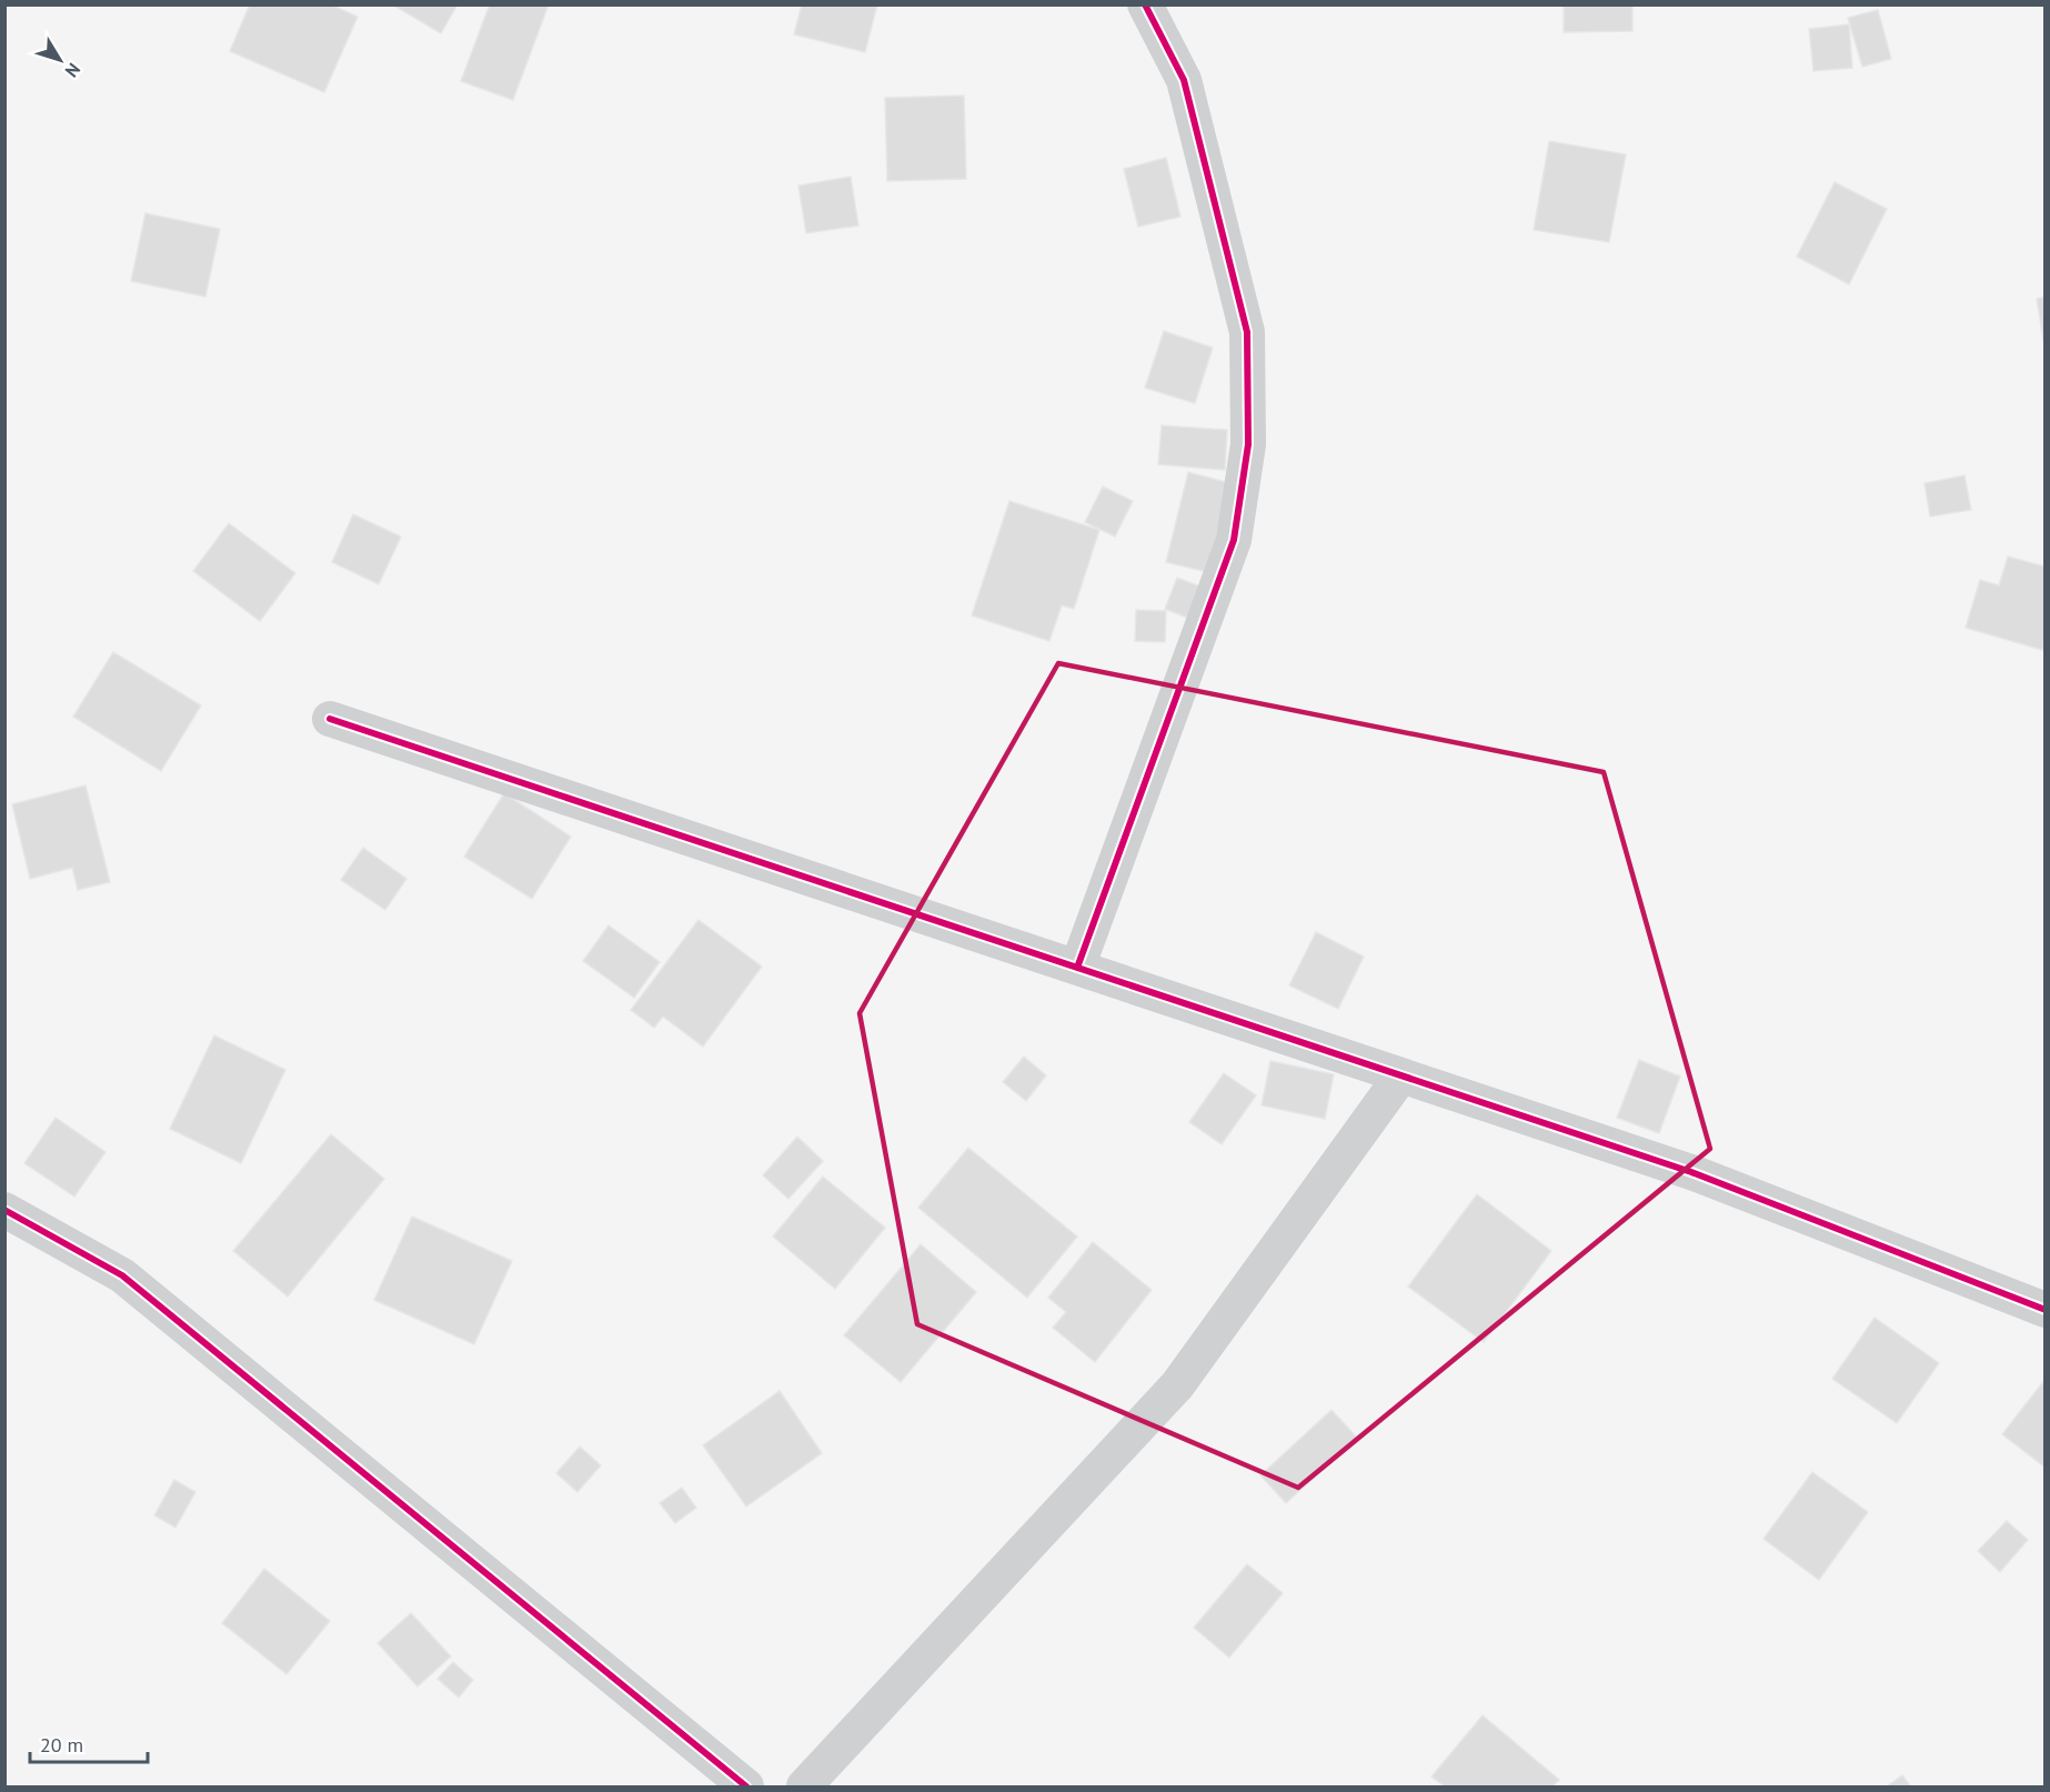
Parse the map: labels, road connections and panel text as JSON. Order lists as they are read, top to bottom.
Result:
{
  "scale_bar": "20 m",
  "north": "bottom right"
}
